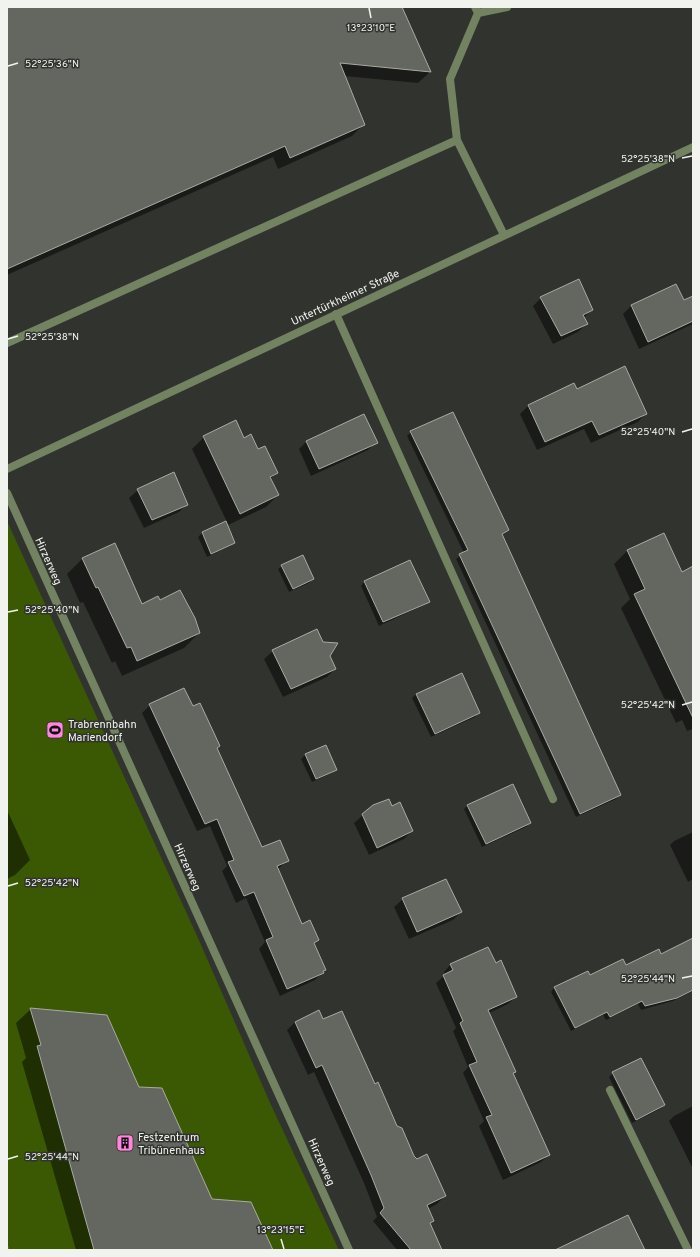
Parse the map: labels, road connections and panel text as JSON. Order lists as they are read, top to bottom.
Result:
{
  "streets": {
    "street": ["Untertürkheimer Straße", "Hirzerweg"]
  },
  "places": {
    "sports": ["Trabrennbahn Mariendorf"],
    "building": ["Festzentrum Tribünenhaus"]
  },
  "coordinates": [
    "13°23'10\"E",
    "52°25'36\"N",
    "52°25'38\"N",
    "52°25'40\"N",
    "52°25'42\"N",
    "52°25'44\"N",
    "13°23'15\"E"
  ]
}
